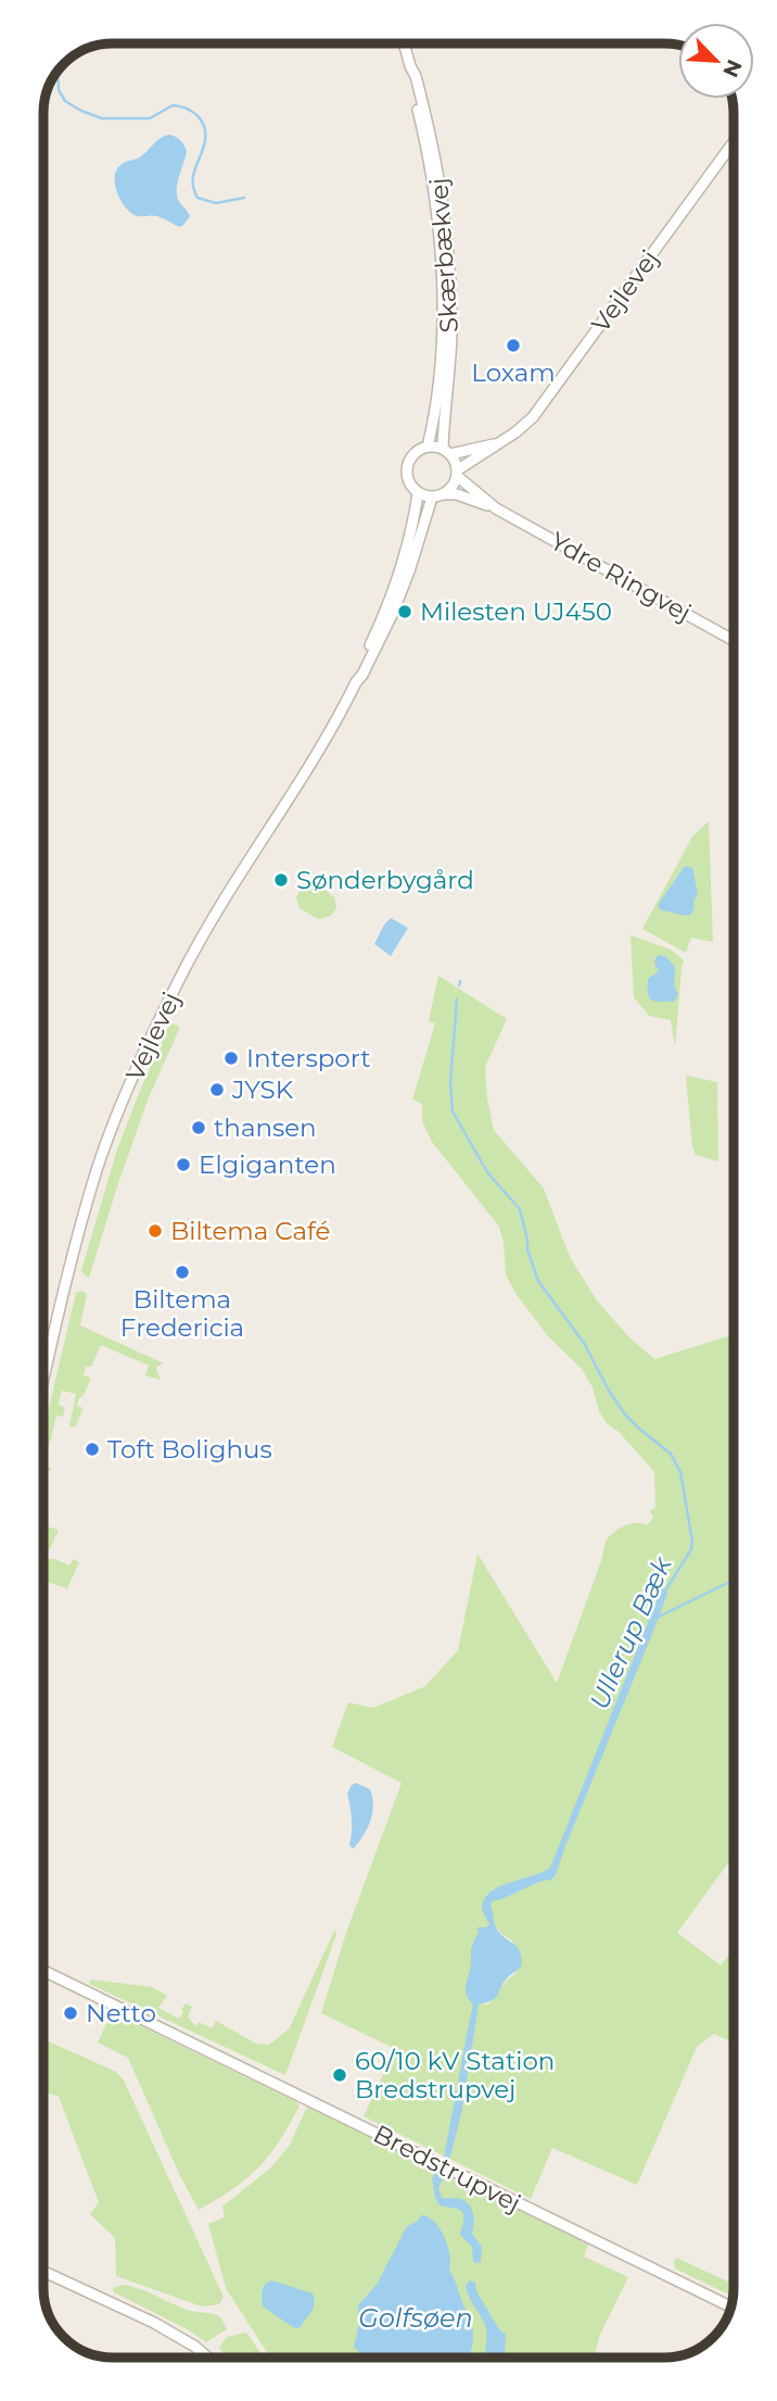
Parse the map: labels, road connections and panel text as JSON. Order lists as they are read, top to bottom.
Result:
{
  "streets": {
    "street": [
      "Skærbækvej",
      "Vejlevej",
      "Ydre Ringvej",
      "Bredstrupvej"
    ]
  },
  "crossings": [
    ["Skærbækvej", "Vejlevej"],
    ["Skærbækvej", "Ydre Ringvej"],
    ["Vejlevej", "Ydre Ringvej"]
  ],
  "water": ["Ullerup Bæk", "Golfsøen"],
  "places": [
    "Loxam",
    "Milesten UJ450",
    "Sønderbygård",
    "Intersport",
    "JYSK",
    "thansen",
    "Elgiganten",
    "Biltema Café",
    "Biltema Fredericia",
    "Toft Bolighus",
    "Netto",
    "60/10 kV Station Bredstrupvej"
  ],
  "north": "bottom right"
}
